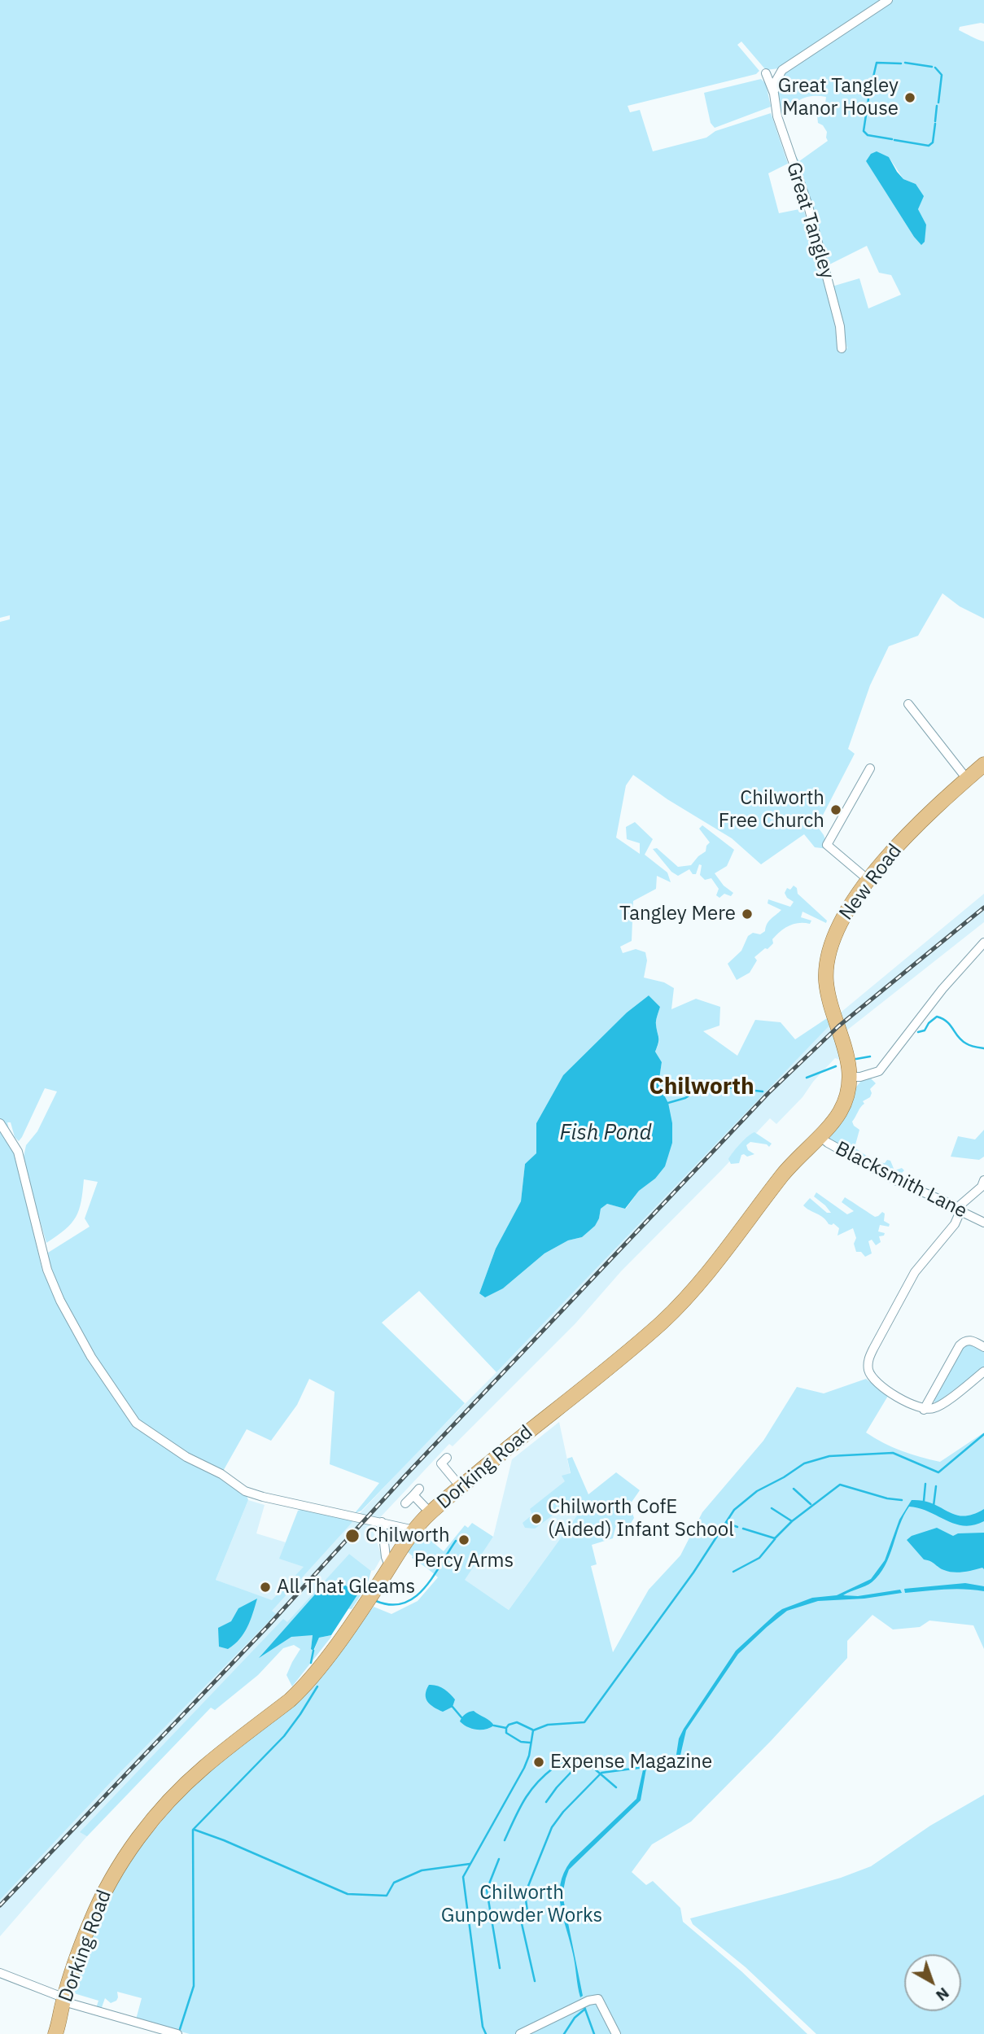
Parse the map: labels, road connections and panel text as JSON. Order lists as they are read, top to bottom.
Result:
{
  "streets": {
    "main road": ["New Road", "Dorking Road"],
    "street": ["Great Tangley", "Blacksmith Lane"]
  },
  "crossings": [
    ["New Road", "Dorking Road"],
    ["Blacksmith Lane", "Dorking Road"]
  ],
  "districts": ["Chilworth"],
  "water": ["Fish Pond"],
  "parks": ["Chilworth Gunpowder Works"],
  "places": [
    "Great Tangley Manor House",
    "Chilworth Free Church",
    "Tangley Mere",
    "Chilworth CofE (Aided) Infant School",
    "Chilworth",
    "Percy Arms",
    "All That Gleams",
    "Expense Magazine"
  ],
  "north": "bottom right"
}
